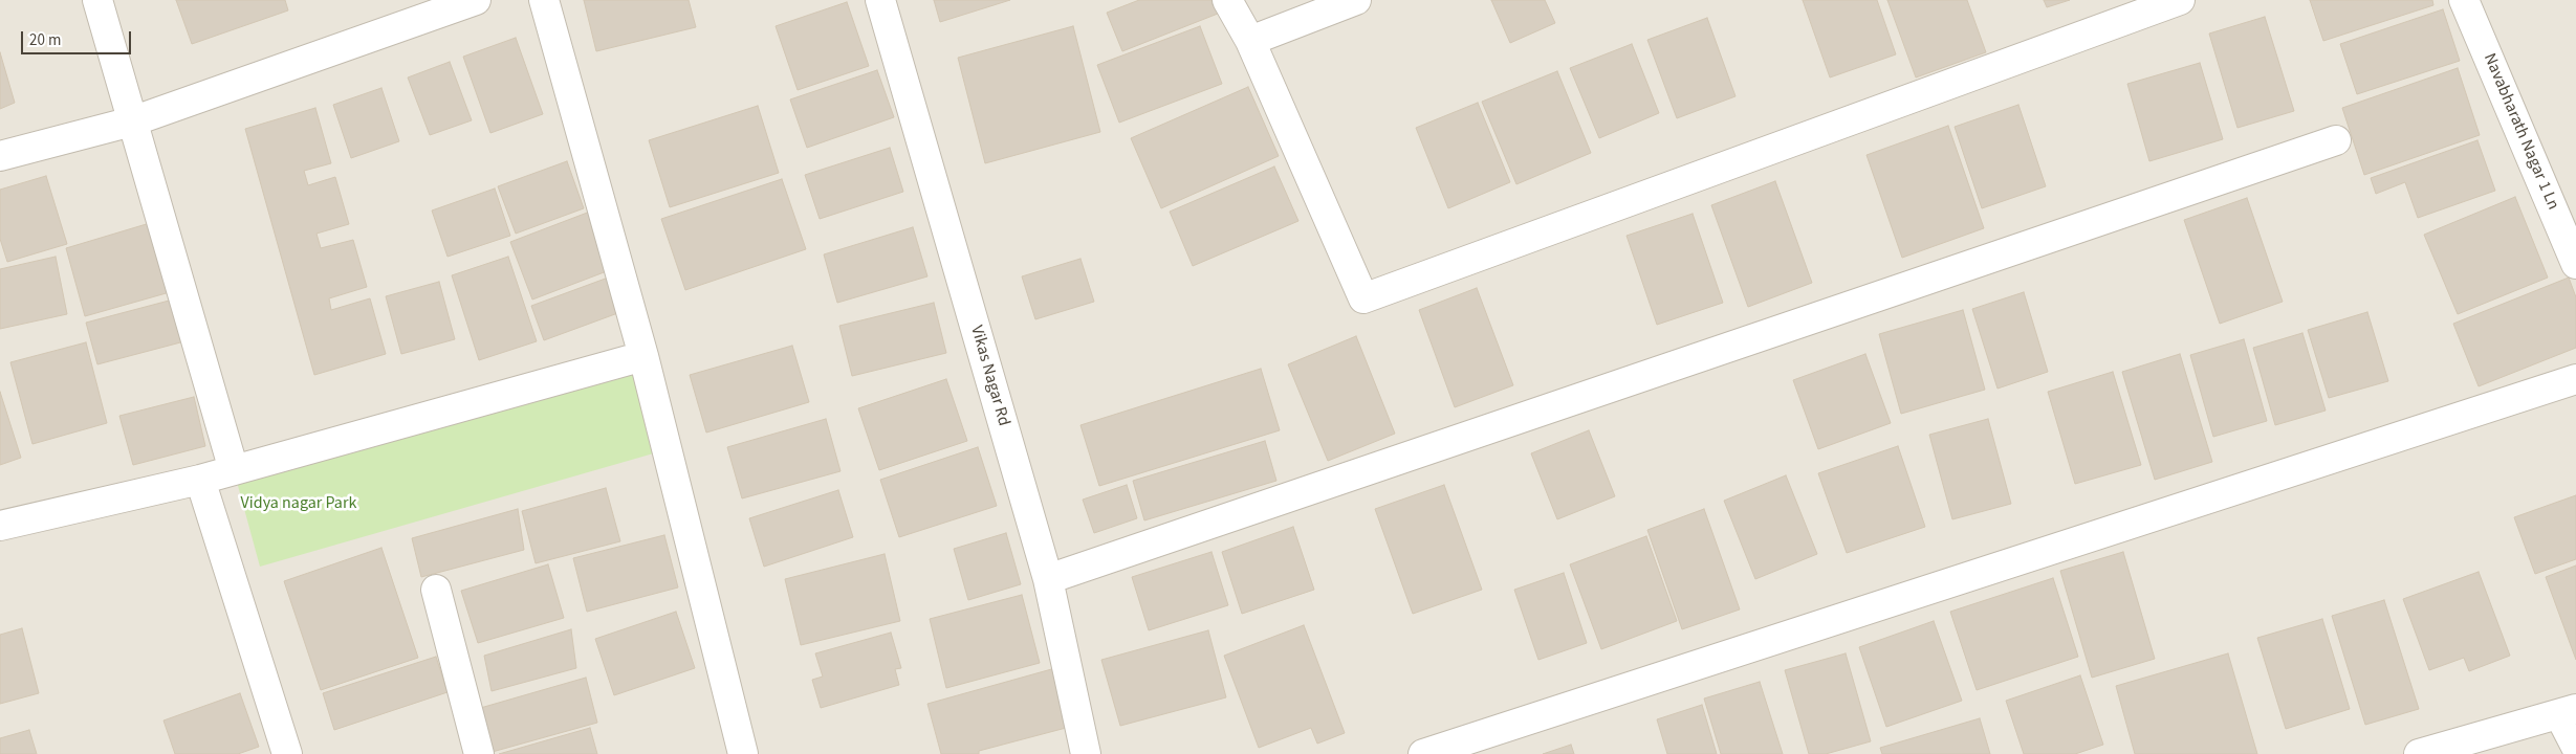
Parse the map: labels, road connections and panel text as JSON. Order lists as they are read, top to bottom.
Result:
{
  "streets": {
    "street": ["Navabharath Nagar 1 Ln", "Vikas Nagar Rd"]
  },
  "parks": ["Vidya nagar Park"],
  "scale_bar": "20 m"
}
